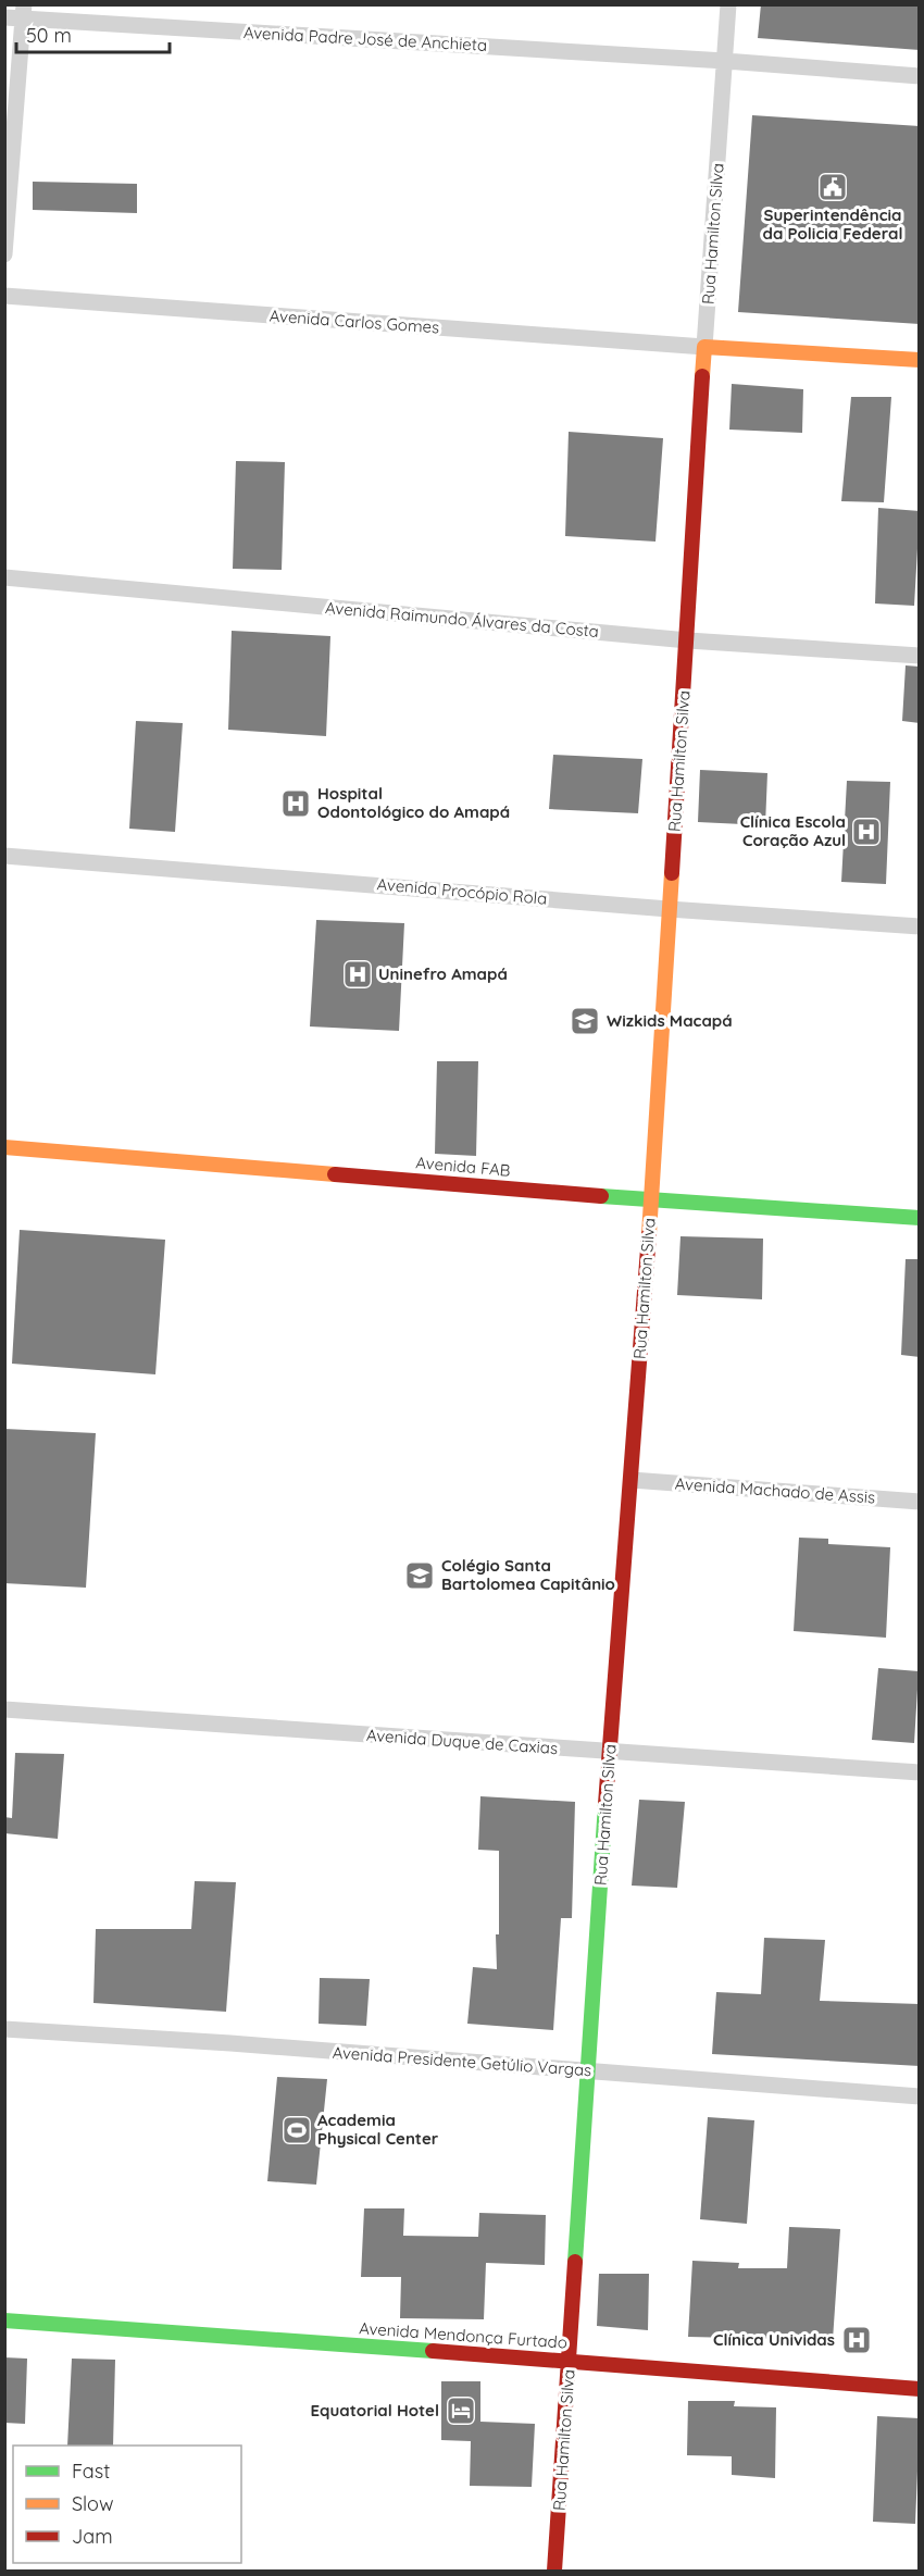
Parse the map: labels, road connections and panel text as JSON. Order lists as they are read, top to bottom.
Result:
{
  "streets": {
    "street": [
      "Avenida Padre José de Anchieta",
      "Rua Hamilton Silva",
      "Avenida Carlos Gomes",
      "Avenida Raimundo Álvares da Costa",
      "Avenida Procópio Rola",
      "Avenida FAB",
      "Avenida Machado de Assis",
      "Avenida Duque de Caxias",
      "Avenida Presidente Getúlio Vargas",
      "Avenida Mendonça Furtado"
    ]
  },
  "crossings": [
    ["Avenida Padre José de Anchieta", "Rua Hamilton Silva"],
    ["Rua Hamilton Silva", "Avenida Carlos Gomes"],
    ["Rua Hamilton Silva", "Avenida Raimundo Álvares da Costa"],
    ["Rua Hamilton Silva", "Avenida Procópio Rola"],
    ["Rua Hamilton Silva", "Avenida FAB"],
    ["Rua Hamilton Silva", "Avenida Machado de Assis"],
    ["Rua Hamilton Silva", "Avenida Duque de Caxias"],
    ["Rua Hamilton Silva", "Avenida Presidente Getúlio Vargas"],
    ["Rua Hamilton Silva", "Avenida Mendonça Furtado"]
  ],
  "places": {
    "public building": ["Superintendência da Policia Federal"],
    "hospital": [
      "Hospital Odontológico do Amapá",
      "Clínica Escola Coração Azul",
      "Uninefro Amapá",
      "Clínica Unividas"
    ],
    "school or university": ["Wizkids Macapá", "Colégio Santa Bartolomea Capitânio"],
    "sports": ["Academia Physical Center"],
    "hotel": ["Equatorial Hotel"]
  },
  "legend": ["Fast", "Slow", "Jam"],
  "scale_bar": "50 m"
}
